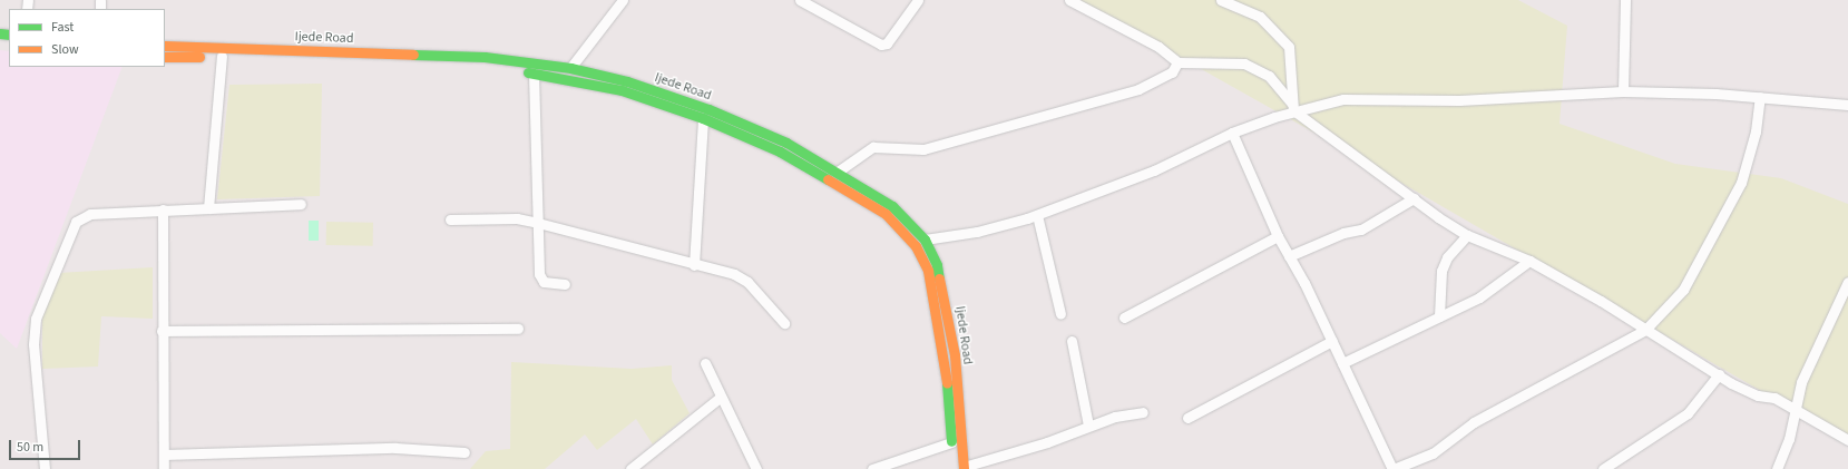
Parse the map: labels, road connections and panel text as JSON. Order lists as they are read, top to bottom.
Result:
{
  "streets": {
    "main road": ["Ijede Road"]
  },
  "legend": ["Fast", "Slow"],
  "scale_bar": "50 m"
}
